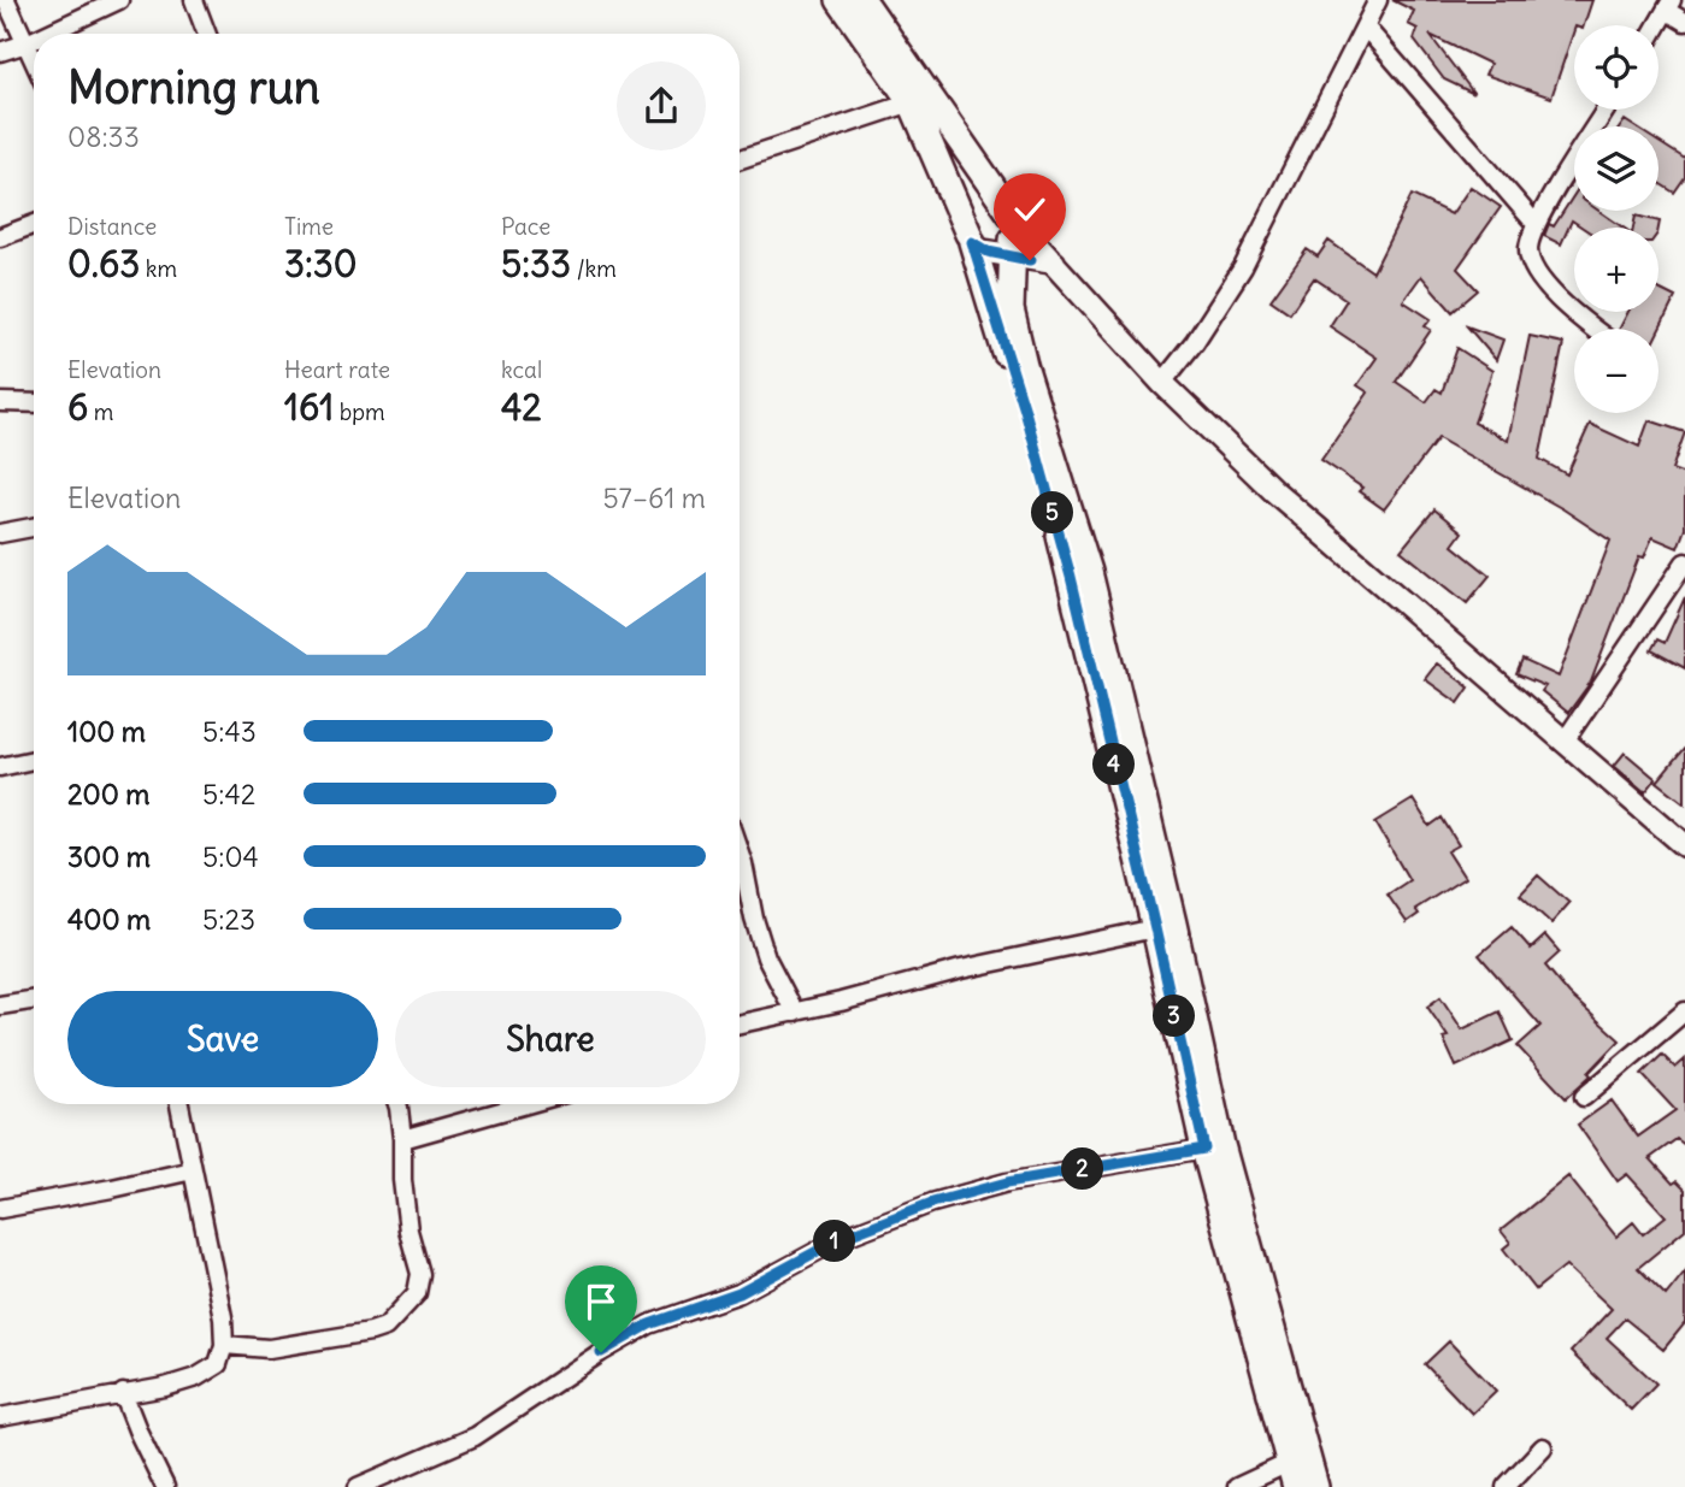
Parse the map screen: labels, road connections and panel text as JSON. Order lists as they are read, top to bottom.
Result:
{
  "page": {
    "map_buttons": ["+", "−"],
    "heading": ["Morning run", "08:33"],
    "stats": [
      ["Distance", "0.63 km"],
      ["Time", "3:30"],
      ["Pace", "5:33 /km"],
      ["Elevation", "6 m"],
      ["Heart rate", "161 bpm"],
      ["kcal", "42"]
    ],
    "chart": ["Elevation", "57–61 m"],
    "pins": [
      "5",
      "4",
      "3",
      "2",
      "1"
    ],
    "list": [
      {
        "name": "100 m",
        "note": "5:43"
      },
      {
        "name": "200 m",
        "note": "5:42"
      },
      {
        "name": "300 m",
        "note": "5:04"
      },
      {
        "name": "400 m",
        "note": "5:23"
      }
    ],
    "buttons": ["Save", "Share"]
  }
}
